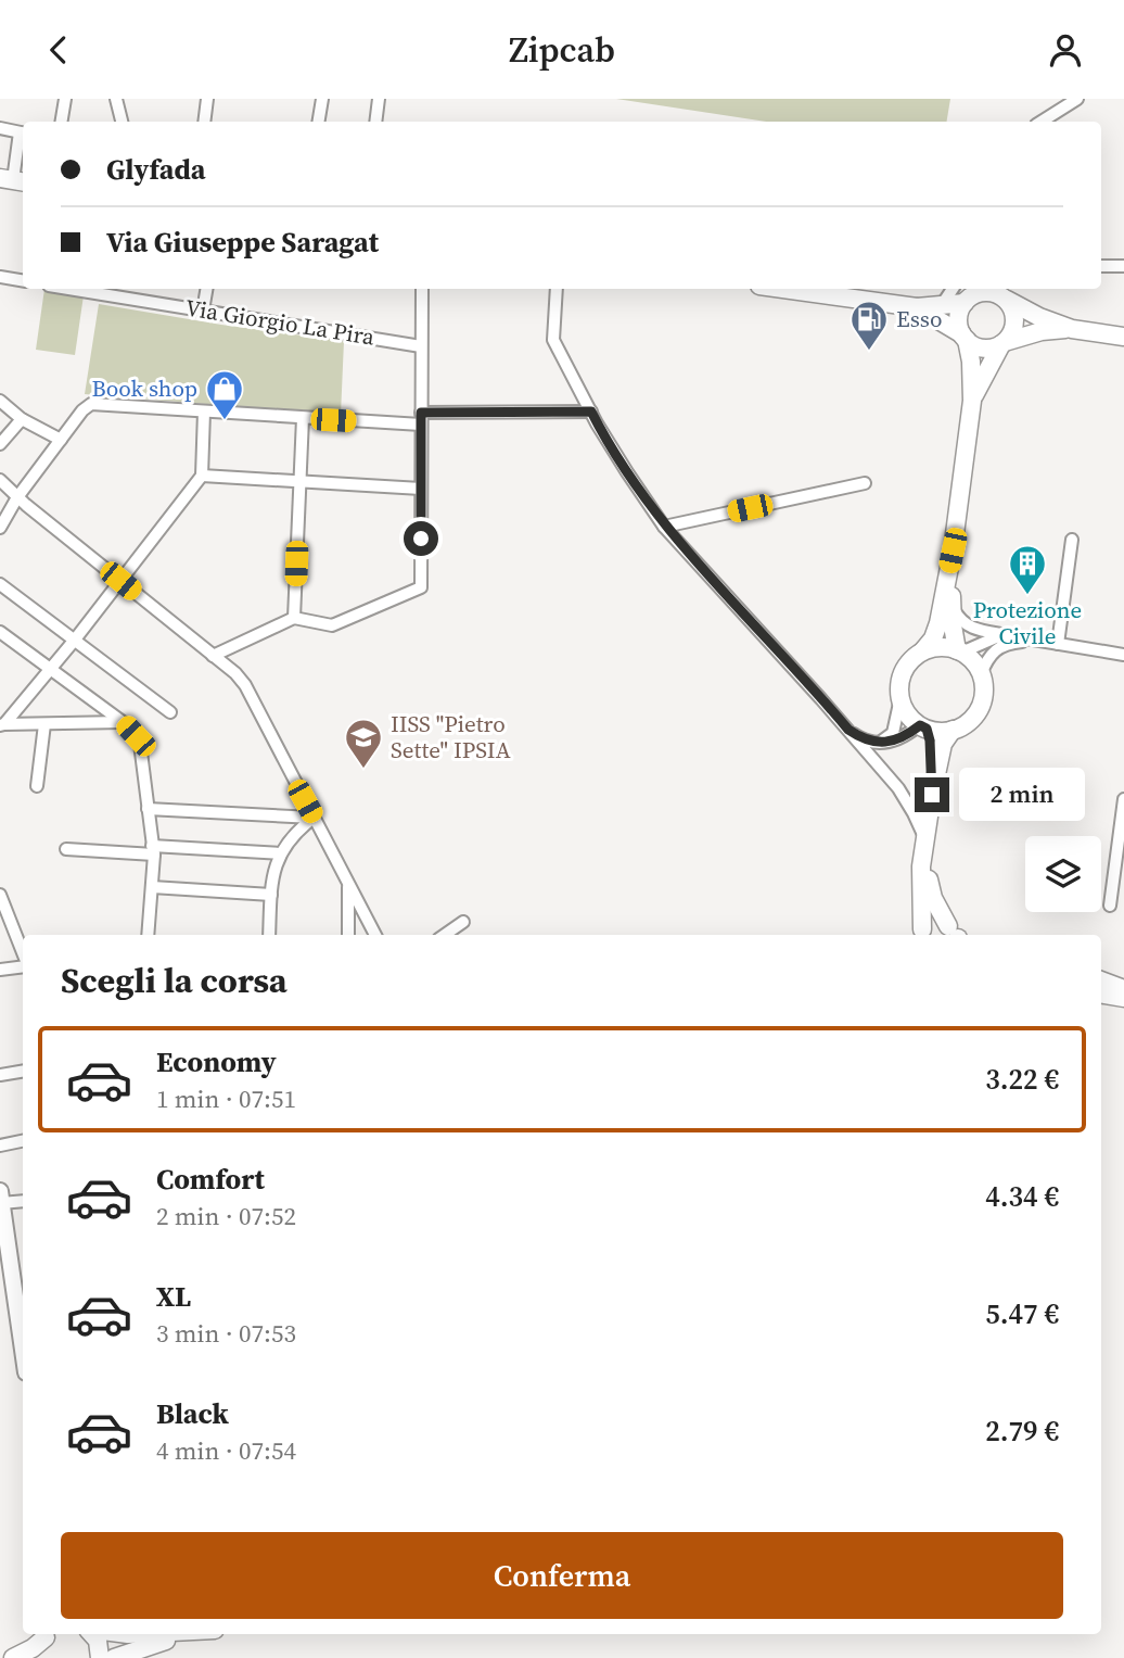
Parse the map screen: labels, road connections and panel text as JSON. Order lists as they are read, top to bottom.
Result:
{
  "streets": {
    "street": ["Via Giorgio La Pira"]
  },
  "places": {
    "fuel station": ["Esso"],
    "shop": ["Book shop"],
    "building": ["Protezione Civile"],
    "school or university": ["IISS \"Pietro Sette\" IPSIA"]
  },
  "page": {
    "header": "Zipcab",
    "banner": ["Glyfada", "Via Giuseppe Saragat"],
    "bubble": "2 min",
    "heading": "Scegli la corsa",
    "list": [
      {
        "name": "Economy",
        "note": "1 min · 07:51",
        "value": "3.22 €"
      },
      {
        "name": "Comfort",
        "note": "2 min · 07:52",
        "value": "4.34 €"
      },
      {
        "name": "XL",
        "note": "3 min · 07:53",
        "value": "5.47 €"
      },
      {
        "name": "Black",
        "note": "4 min · 07:54",
        "value": "2.79 €"
      }
    ],
    "buttons": "Conferma"
  }
}
